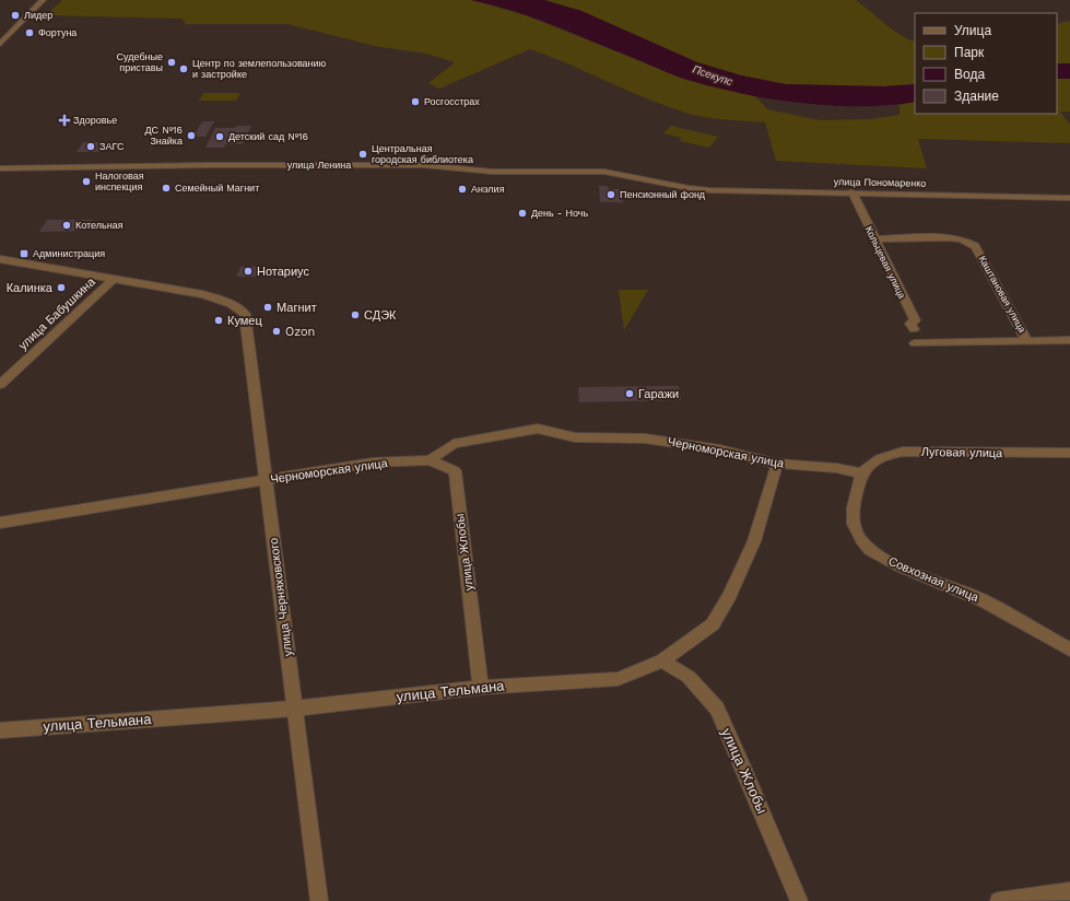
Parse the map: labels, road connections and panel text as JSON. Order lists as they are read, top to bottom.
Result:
{
  "streets": {
    "street": [
      "улица Ленина",
      "улица Пономаренко",
      "Кольцевая улица",
      "Каштановая улица",
      "улица Бабушкина",
      "Черноморская улица",
      "Луговая улица",
      "улица Жлобы",
      "Совхозная улица",
      "улица Черняховского",
      "улица Тельмана"
    ]
  },
  "crossings": [
    ["улица Ленина", "улица Пономаренко"],
    ["улица Пономаренко", "Кольцевая улица"],
    ["Кольцевая улица", "Каштановая улица"],
    ["улица Бабушкина", "улица Черняховского"],
    ["Черноморская улица", "Луговая улица"],
    ["Черноморская улица", "улица Жлобы"],
    ["Черноморская улица", "Совхозная улица"],
    ["Черноморская улица", "улица Черняховского"],
    ["Черноморская улица", "улица Тельмана"],
    ["Луговая улица", "Совхозная улица"],
    ["улица Жлобы", "улица Тельмана"],
    ["улица Черняховского", "улица Тельмана"]
  ],
  "water": ["Псекупс"],
  "places": {
    "other": [
      "Лидер",
      "Фортуна",
      "Судебные приставы",
      "Центр по землепользованию и застройке",
      "Росгосстрах",
      "ДС №16 Знайка",
      "Детский сад №16",
      "ЗАГС",
      "Центральная городская библиотека",
      "Налоговая инспекция",
      "Семейный Магнит",
      "Анэлия",
      "Пенсионный фонд",
      "День - Ночь",
      "Котельная",
      "Нотариус",
      "Калинка",
      "Магнит",
      "СДЭК",
      "Кумец",
      "Ozon",
      "Гаражи"
    ],
    "health": ["Здоровье"],
    "transit": ["Администрация"]
  },
  "legend": [
    "Улица",
    "Парк",
    "Вода",
    "Здание"
  ]
}
